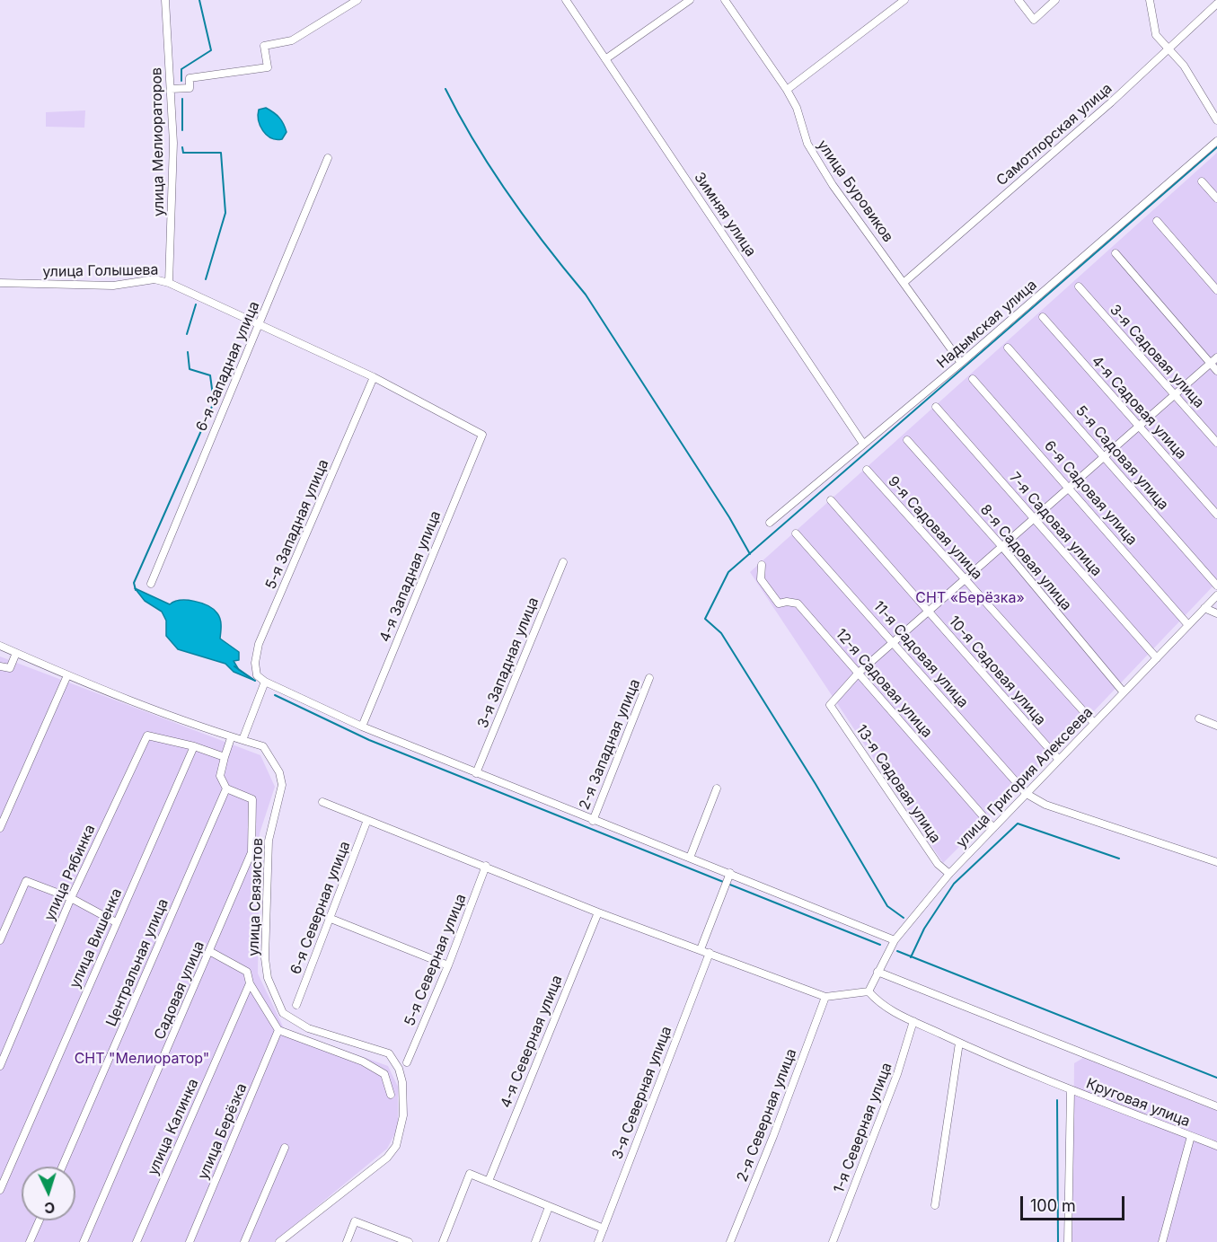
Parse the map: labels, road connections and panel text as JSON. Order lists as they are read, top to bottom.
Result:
{
  "streets": {
    "street": [
      "Самотлорская улица",
      "улица Мелиораторов",
      "улица Буровиков",
      "Зимняя улица",
      "улица Голышева",
      "Надымская улица",
      "3-я Садовая улица",
      "6-я Западная улица",
      "4-я Садовая улица",
      "5-я Садовая улица",
      "6-я Садовая улица",
      "5-я Западная улица",
      "7-я Садовая улица",
      "9-я Садовая улица",
      "8-я Садовая улица",
      "4-я Западная улица",
      "11-я Садовая улица",
      "3-я Западная улица",
      "10-я Садовая улица",
      "12-я Садовая улица",
      "2-я Западная улица",
      "улица Григория Алексеева",
      "13-я Садовая улица",
      "улица Рябинка",
      "улица Связистов",
      "6-я Северная улица",
      "улица Вишенка",
      "5-я Северная улица",
      "Центральная улица",
      "Садовая улица",
      "4-я Северная улица",
      "3-я Северная улица",
      "Круговая улица",
      "2-я Северная улица",
      "улица Калинка",
      "1-я Северная улица",
      "улица Берёзка"
    ]
  },
  "crossings": [
    ["Самотлорская улица", "улица Буровиков"],
    ["улица Мелиораторов", "улица Голышева"],
    ["улица Буровиков", "Надымская улица"],
    ["Зимняя улица", "Надымская улица"],
    ["улица Голышева", "6-я Западная улица"],
    ["улица Голышева", "5-я Западная улица"],
    ["улица Голышева", "4-я Западная улица"],
    ["6-я Садовая улица", "улица Григория Алексеева"],
    ["7-я Садовая улица", "улица Григория Алексеева"],
    ["9-я Садовая улица", "улица Григория Алексеева"],
    ["8-я Садовая улица", "улица Григория Алексеева"],
    ["11-я Садовая улица", "улица Григория Алексеева"],
    ["10-я Садовая улица", "улица Григория Алексеева"],
    ["12-я Садовая улица", "улица Григория Алексеева"],
    ["12-я Садовая улица", "13-я Садовая улица"],
    ["улица Григория Алексеева", "13-я Садовая улица"],
    ["улица Рябинка", "улица Вишенка"],
    ["Центральная улица", "Садовая улица"]
  ],
  "parks": ["СНТ «Берёзка»", "СНТ \"Мелиоратор\""],
  "scale_bar": "100 m",
  "north": "bottom"
}
